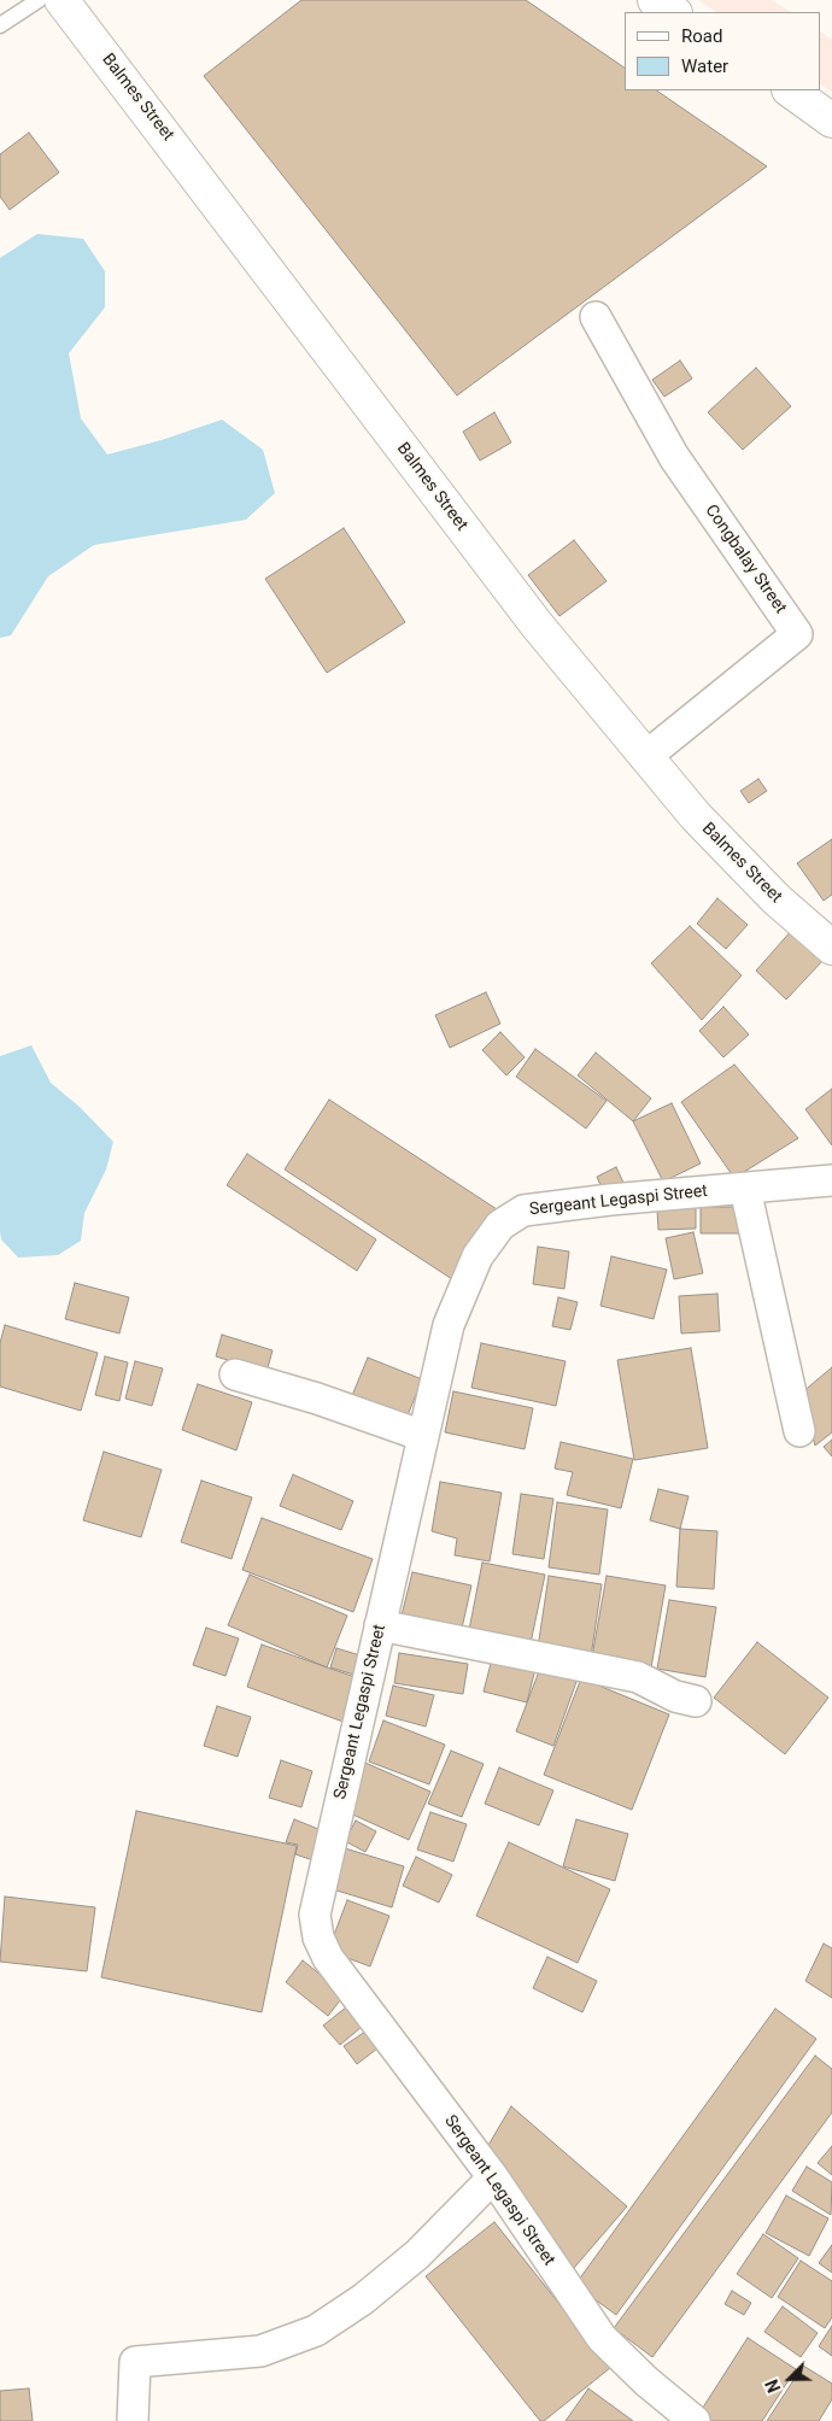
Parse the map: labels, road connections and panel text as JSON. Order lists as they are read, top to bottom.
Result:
{
  "streets": {
    "street": ["Balmes Street", "Congbalay Street", "Sergeant Legaspi Street"]
  },
  "crossings": [
    ["Balmes Street", "Congbalay Street"]
  ],
  "legend": ["Road", "Water"],
  "north": "bottom left"
}
